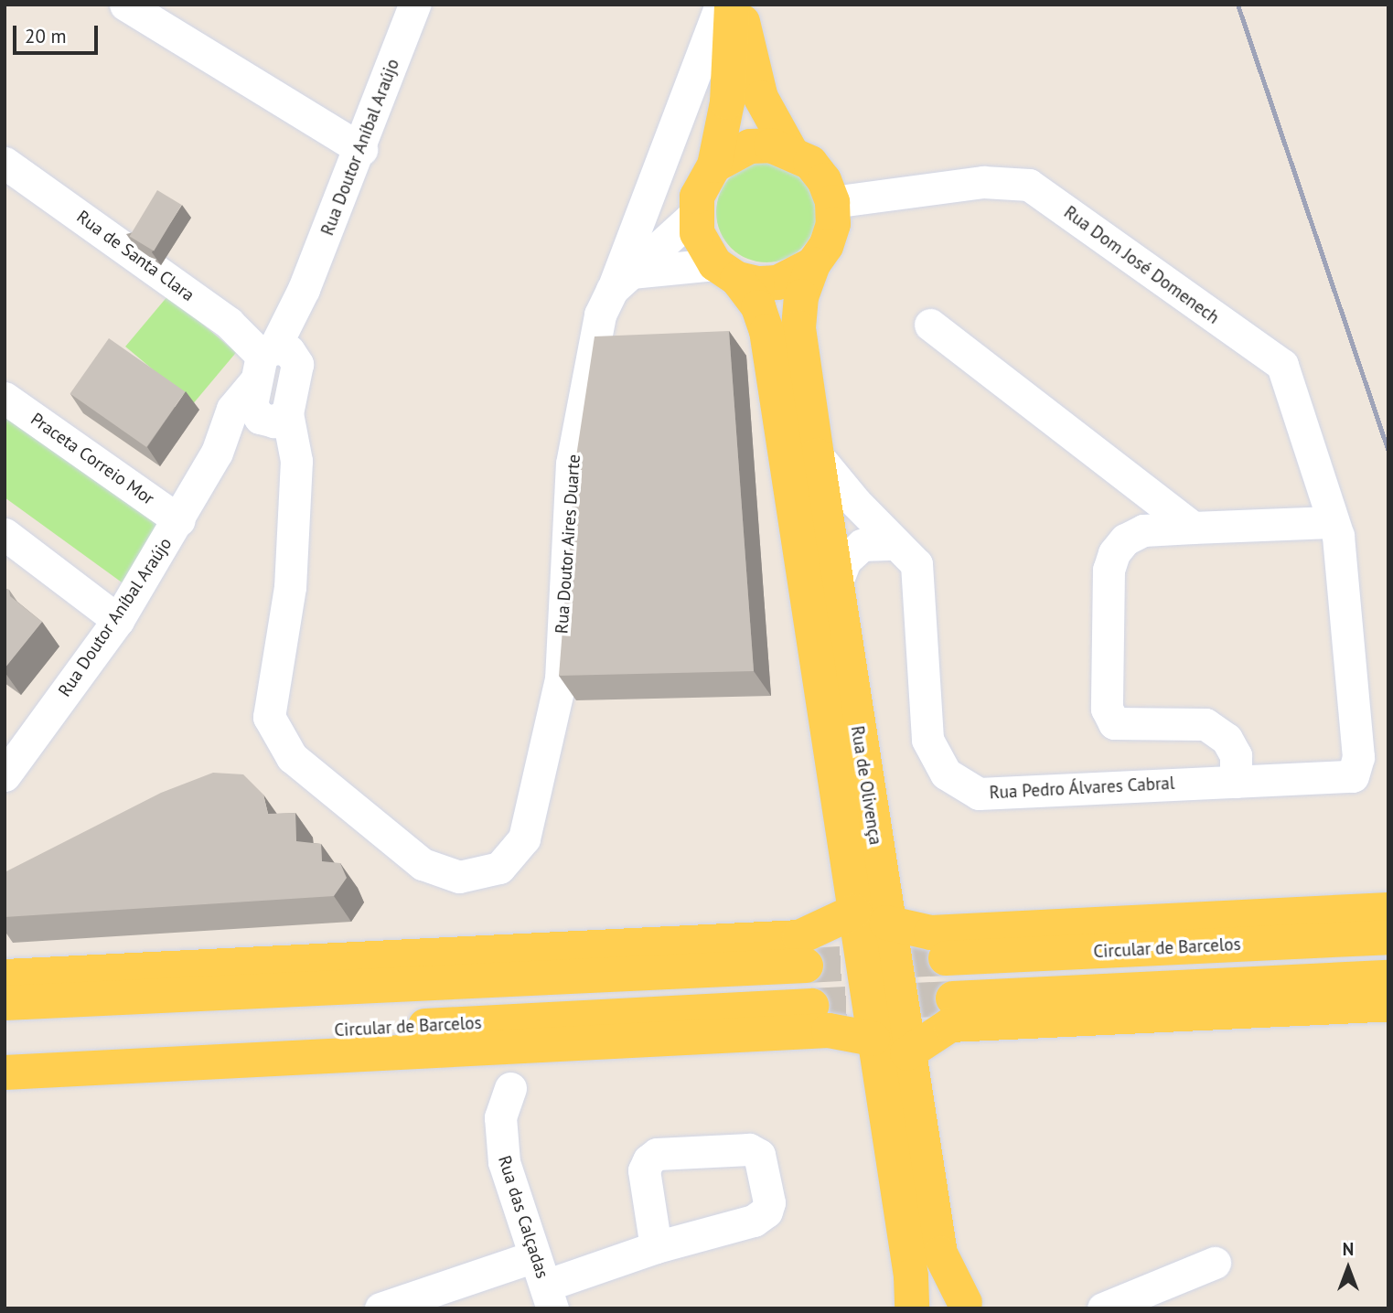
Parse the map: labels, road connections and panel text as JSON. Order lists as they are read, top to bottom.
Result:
{
  "streets": {
    "main road": ["Rua de Olivença", "Circular de Barcelos"],
    "street": [
      "Rua Doutor Aníbal Araújo",
      "Rua de Santa Clara",
      "Rua Dom José Domenech",
      "Praceta Correio Mor",
      "Rua Doutor Aires Duarte",
      "Rua Pedro Álvares Cabral",
      "Rua das Calçadas"
    ]
  },
  "crossings": [
    ["Rua Doutor Aníbal Araújo", "Rua de Santa Clara"],
    ["Rua Doutor Aníbal Araújo", "Praceta Correio Mor"],
    ["Rua Doutor Aníbal Araújo", "Rua Doutor Aires Duarte"],
    ["Rua Dom José Domenech", "Rua Doutor Aires Duarte"],
    ["Rua Dom José Domenech", "Rua de Olivença"],
    ["Rua Dom José Domenech", "Rua Pedro Álvares Cabral"],
    ["Rua Doutor Aires Duarte", "Rua de Olivença"],
    ["Rua de Olivença", "Rua Pedro Álvares Cabral"]
  ],
  "scale_bar": "20 m",
  "north": "top"
}
